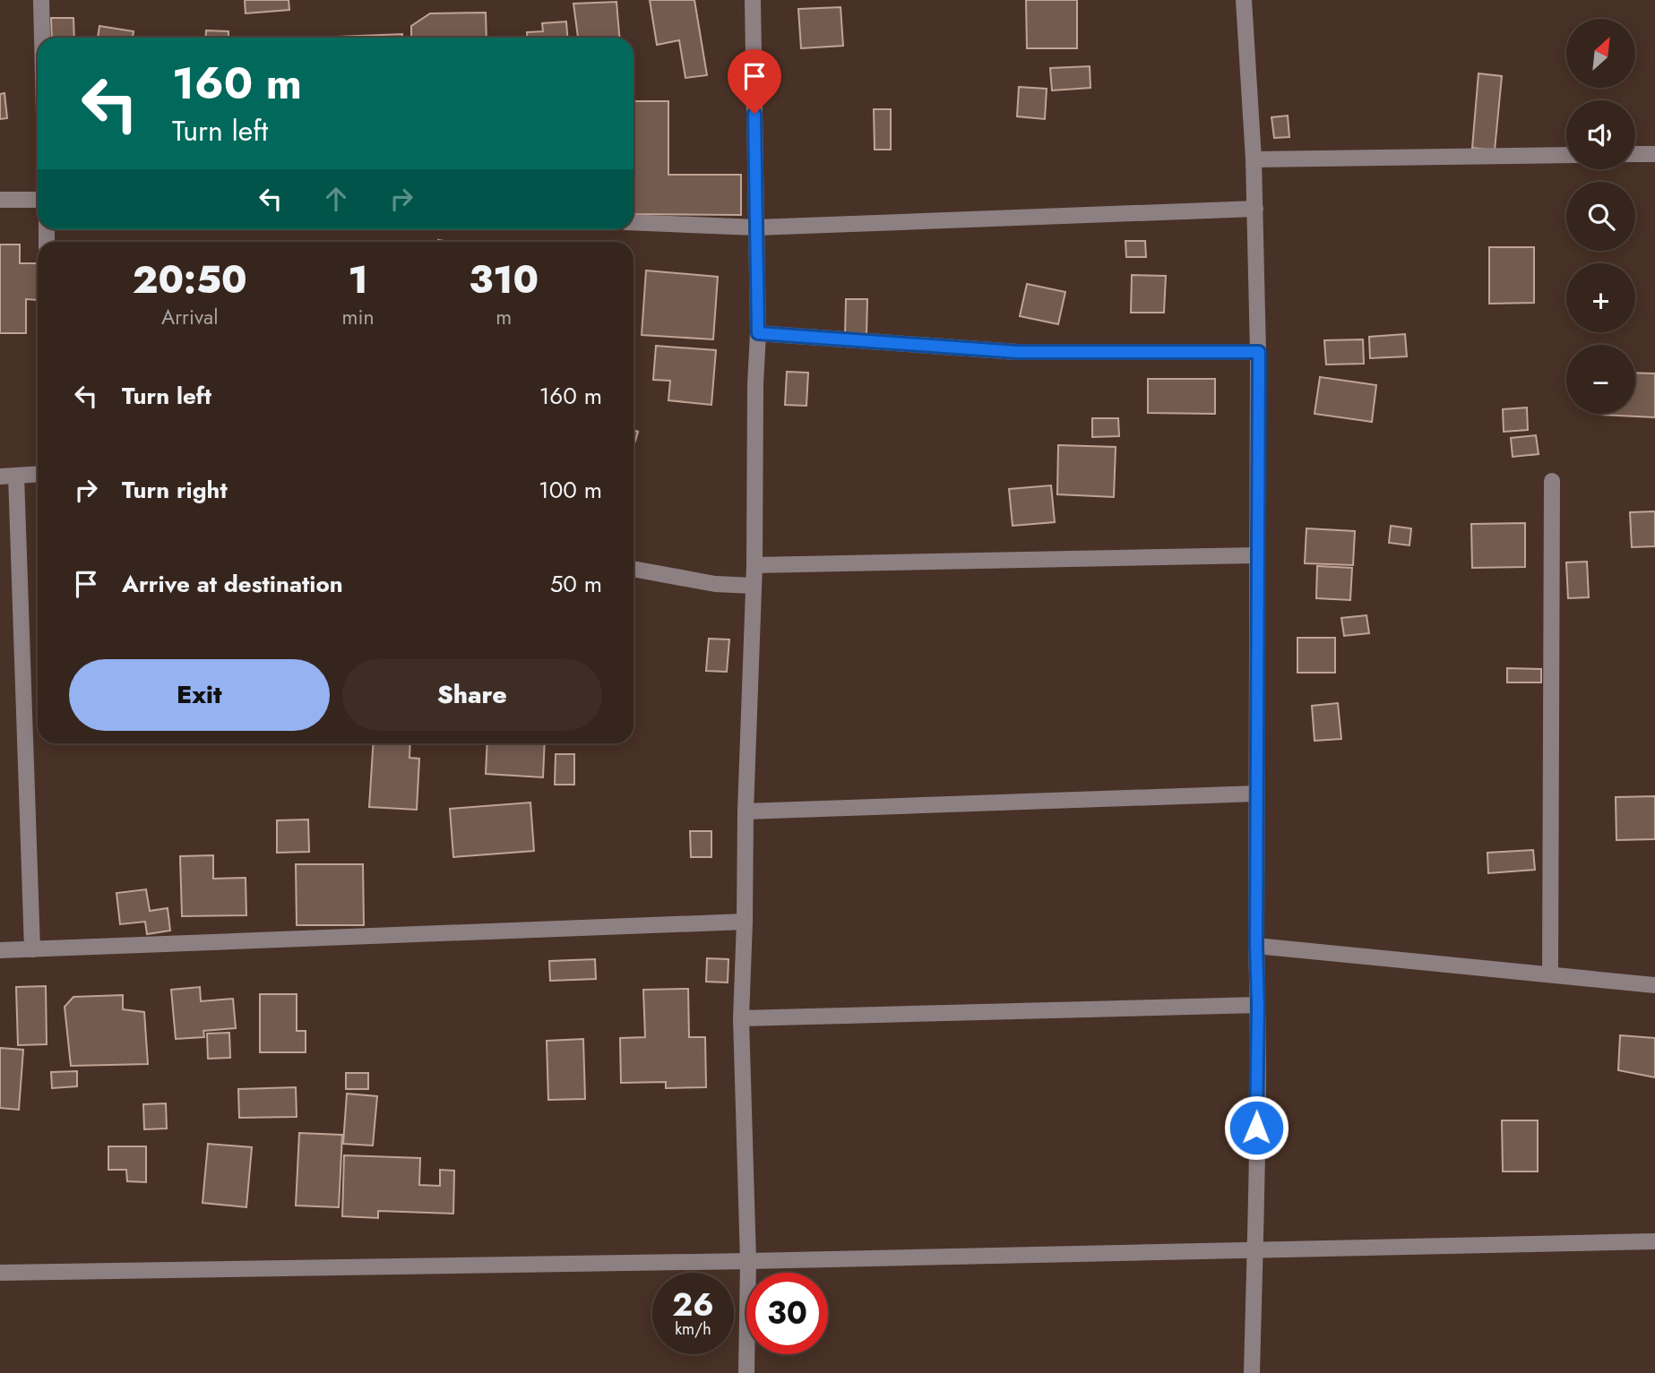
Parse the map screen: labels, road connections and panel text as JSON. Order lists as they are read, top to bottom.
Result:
{
  "north": "top right",
  "page": {
    "map_buttons": ["+", "−"],
    "turn": ["160 m", "Turn left"],
    "eta": [
      "20:50",
      "Arrival",
      "1",
      "min",
      "310",
      "m"
    ],
    "list": [
      {
        "name": "Turn left",
        "value": "160 m"
      },
      {
        "name": "Turn right",
        "value": "100 m"
      },
      {
        "name": "Arrive at destination",
        "value": "50 m"
      }
    ],
    "buttons": ["Exit", "Share"],
    "speed": "26 km/h",
    "limit": "30"
  }
}
